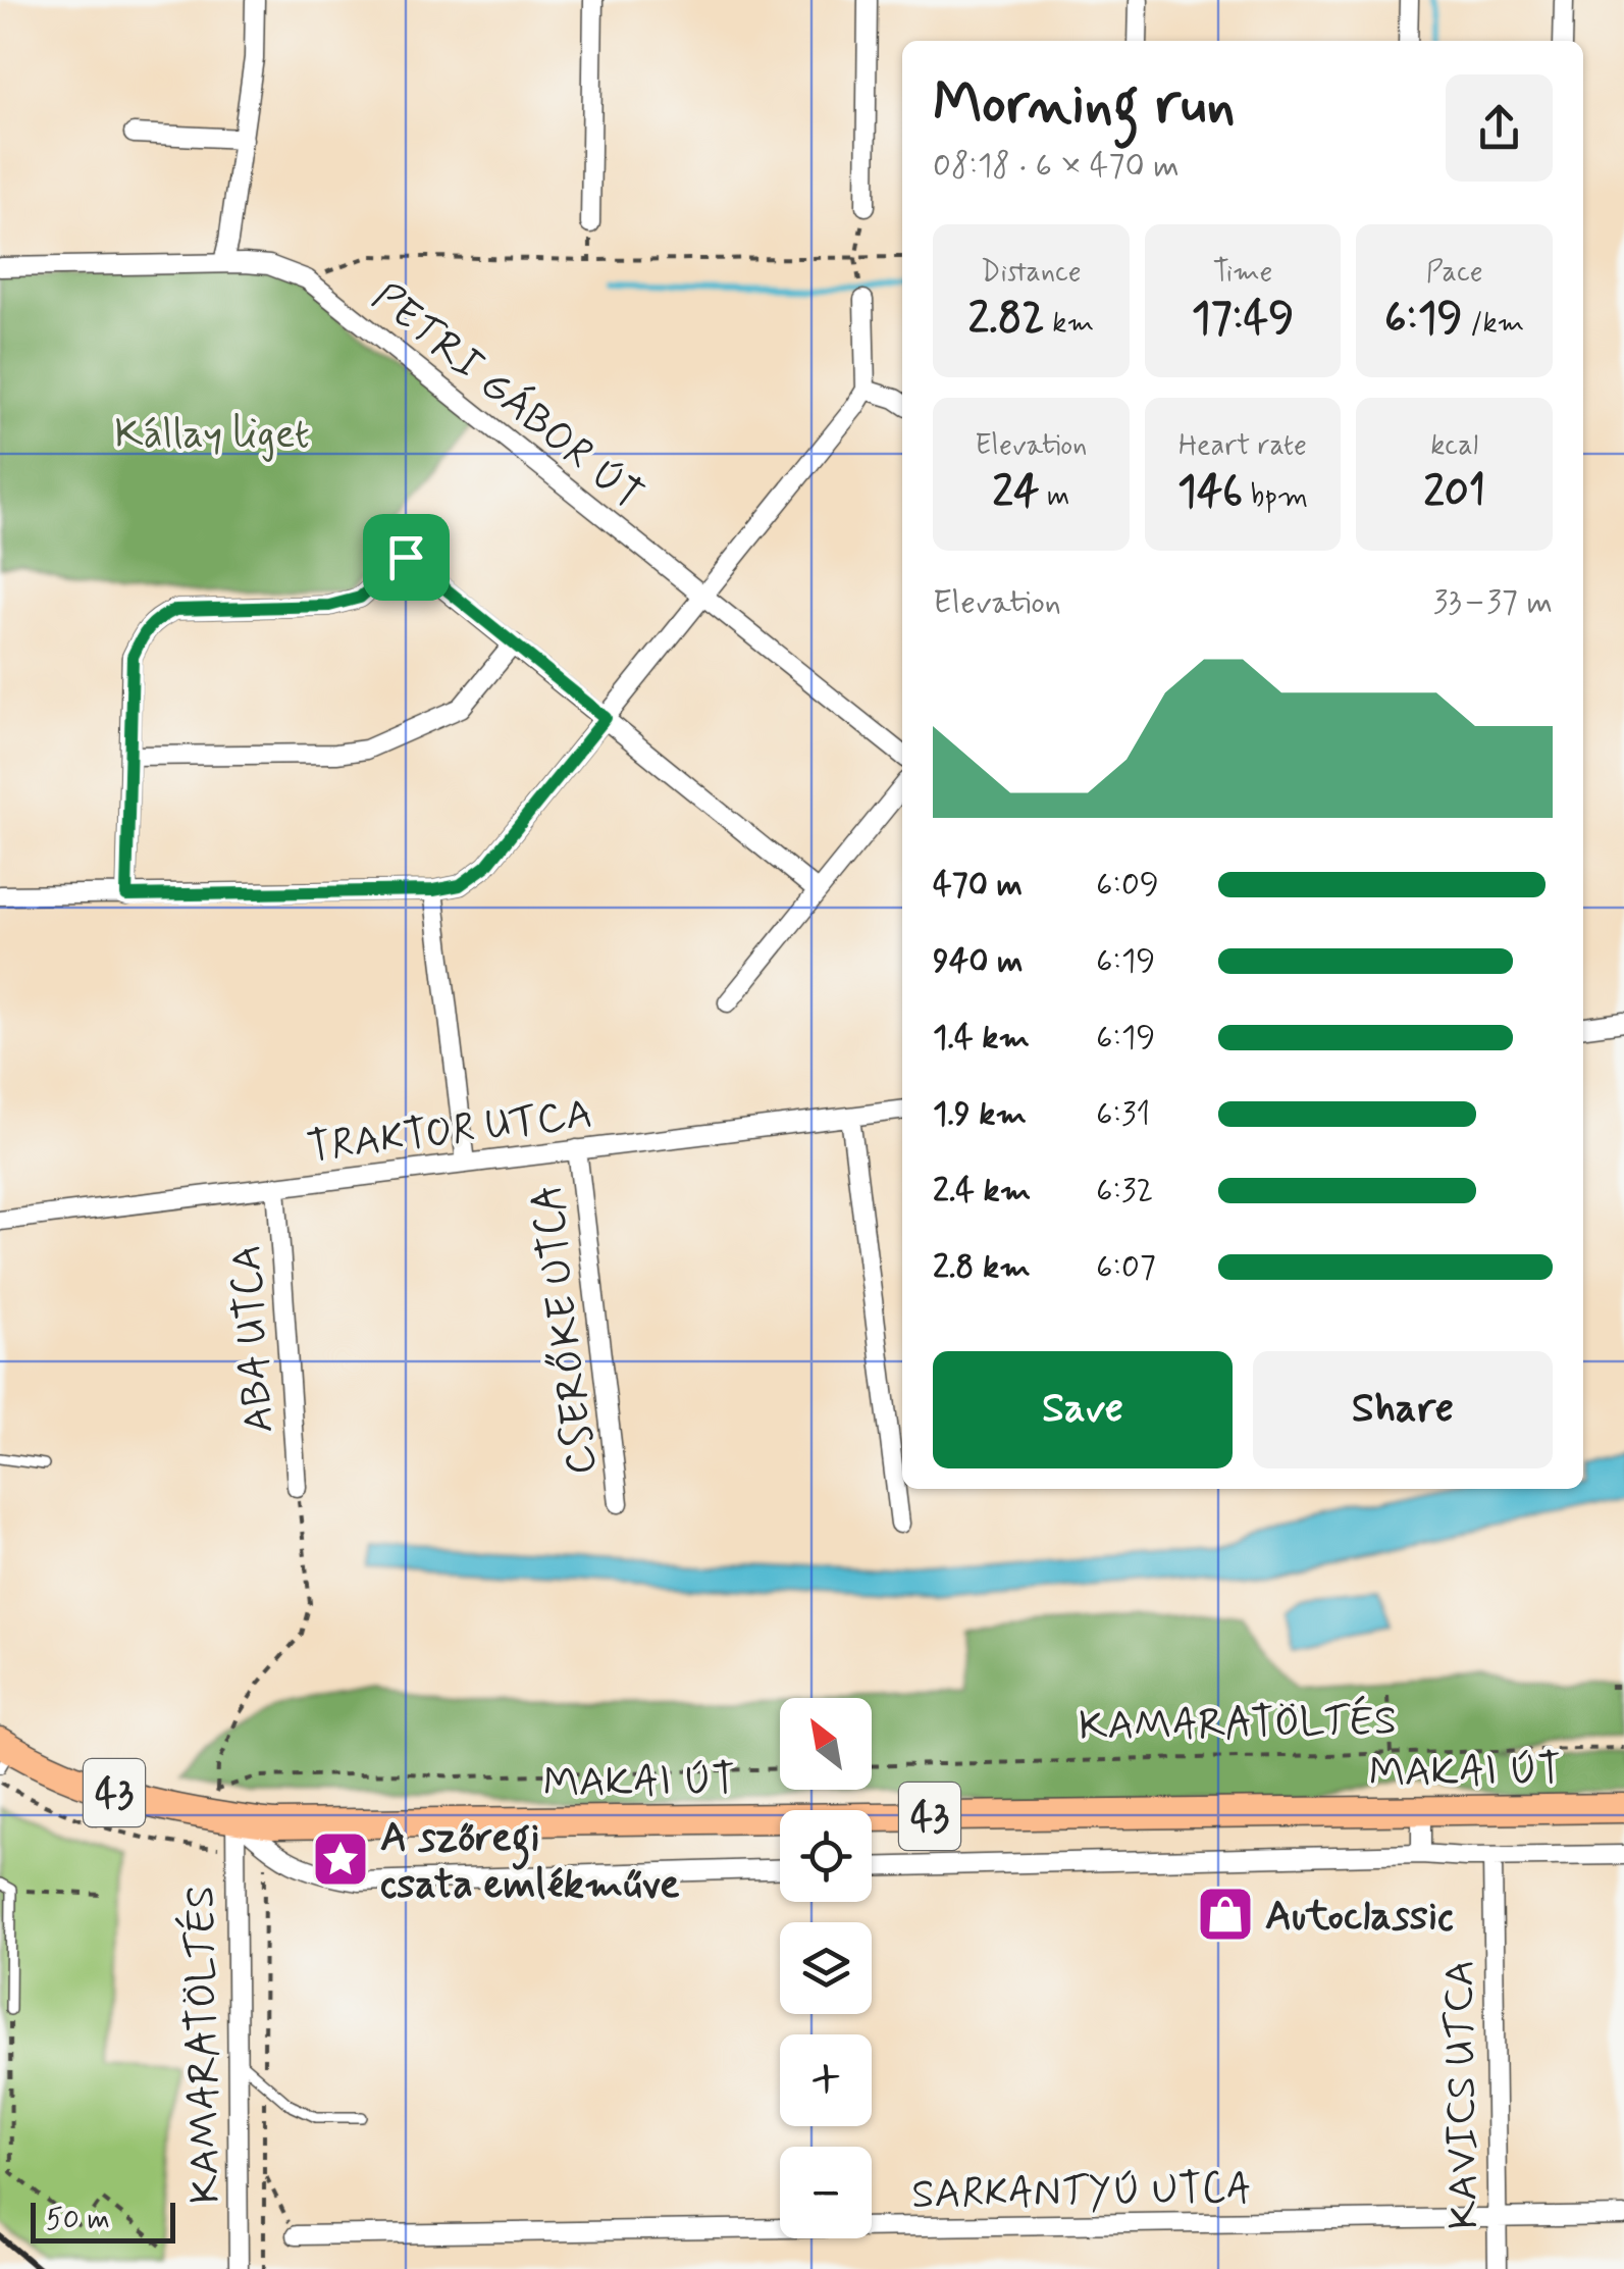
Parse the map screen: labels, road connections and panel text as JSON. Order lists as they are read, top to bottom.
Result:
{
  "streets": {
    "main road": ["MAKAI ÚT", "43"],
    "street": [
      "PETRI GÁBOR ÚT",
      "TRAKTOR UTCA",
      "CSERŐKE UTCA",
      "ABA UTCA",
      "KAMARATÖLTÉS",
      "KAVICS UTCA",
      "SARKANTYÚ UTCA"
    ]
  },
  "crossings": [
    ["TRAKTOR UTCA", "CSERŐKE UTCA"],
    ["TRAKTOR UTCA", "ABA UTCA"],
    ["KAMARATÖLTÉS", "MAKAI ÚT"],
    ["KAMARATÖLTÉS", "43"],
    ["MAKAI ÚT", "43"],
    ["MAKAI ÚT", "KAVICS UTCA"],
    ["KAVICS UTCA", "SARKANTYÚ UTCA"]
  ],
  "parks": ["Kállay liget"],
  "places": {
    "place": ["A szőregi csata emlékműve"],
    "shop": ["Autoclassic"]
  },
  "scale_bar": "50 m",
  "north": "top left",
  "page": {
    "heading": ["Morning run", "08:18 · 6 × 470 m"],
    "stats": [
      ["Distance", "2.82 km"],
      ["Time", "17:49"],
      ["Pace", "6:19 /km"],
      ["Elevation", "24 m"],
      ["Heart rate", "146 bpm"],
      ["kcal", "201"]
    ],
    "chart": ["Elevation", "33–37 m"],
    "list": [
      {
        "name": "470 m",
        "note": "6:09"
      },
      {
        "name": "940 m",
        "note": "6:19"
      },
      {
        "name": "1.4 km",
        "note": "6:19"
      },
      {
        "name": "1.9 km",
        "note": "6:31"
      },
      {
        "name": "2.4 km",
        "note": "6:32"
      },
      {
        "name": "2.8 km",
        "note": "6:07"
      }
    ],
    "buttons": ["Save", "Share"],
    "map_buttons": ["+", "−"],
    "scale": "50 m"
  }
}
